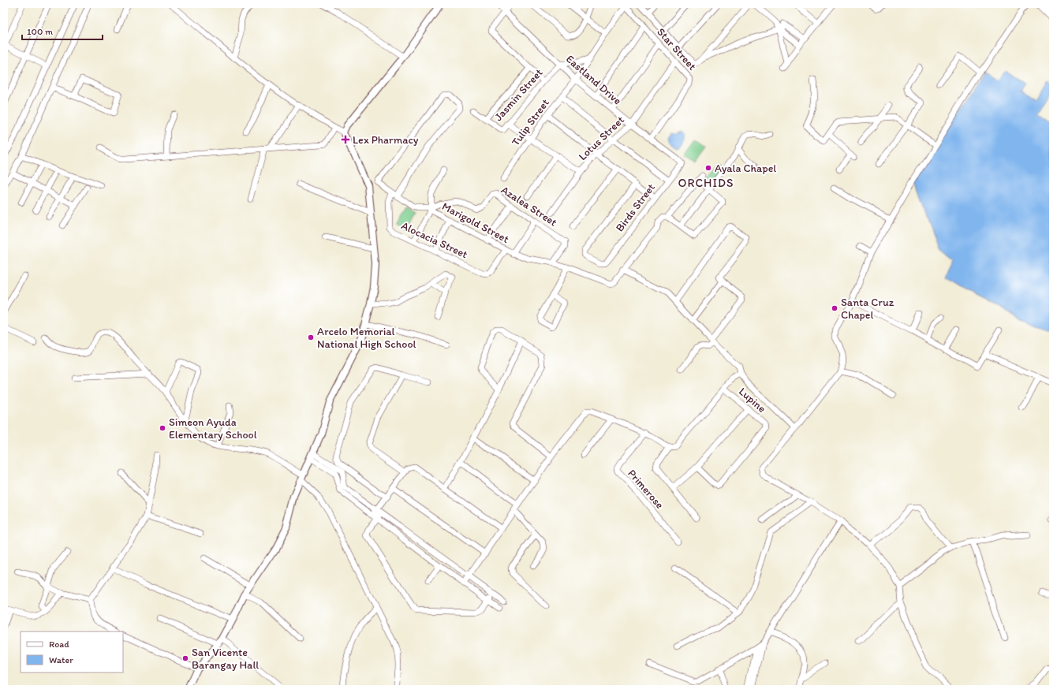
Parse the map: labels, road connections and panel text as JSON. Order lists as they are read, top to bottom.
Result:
{
  "streets": {
    "street": [
      "Star Street",
      "Eastland Drive",
      "Jasmin Street",
      "Tulip Street",
      "Lotus Street",
      "Azalea Street",
      "Birds Street",
      "Marigold Street",
      "Alocacia Street",
      "Lupine",
      "Primerose"
    ]
  },
  "crossings": [
    ["Star Street", "Eastland Drive"],
    ["Star Street", "Tulip Street"],
    ["Star Street", "Lotus Street"],
    ["Eastland Drive", "Jasmin Street"],
    ["Eastland Drive", "Tulip Street"],
    ["Eastland Drive", "Lotus Street"],
    ["Eastland Drive", "Birds Street"],
    ["Azalea Street", "Marigold Street"],
    ["Marigold Street", "Alocacia Street"]
  ],
  "districts": ["ORCHIDS"],
  "places": {
    "health": ["Lex Pharmacy"],
    "other": [
      "Ayala Chapel",
      "Santa Cruz Chapel",
      "Arcelo Memorial National High School",
      "Simeon Ayuda Elementary School",
      "San Vicente Barangay Hall"
    ]
  },
  "legend": ["Road", "Water"],
  "scale_bar": "100 m"
}
